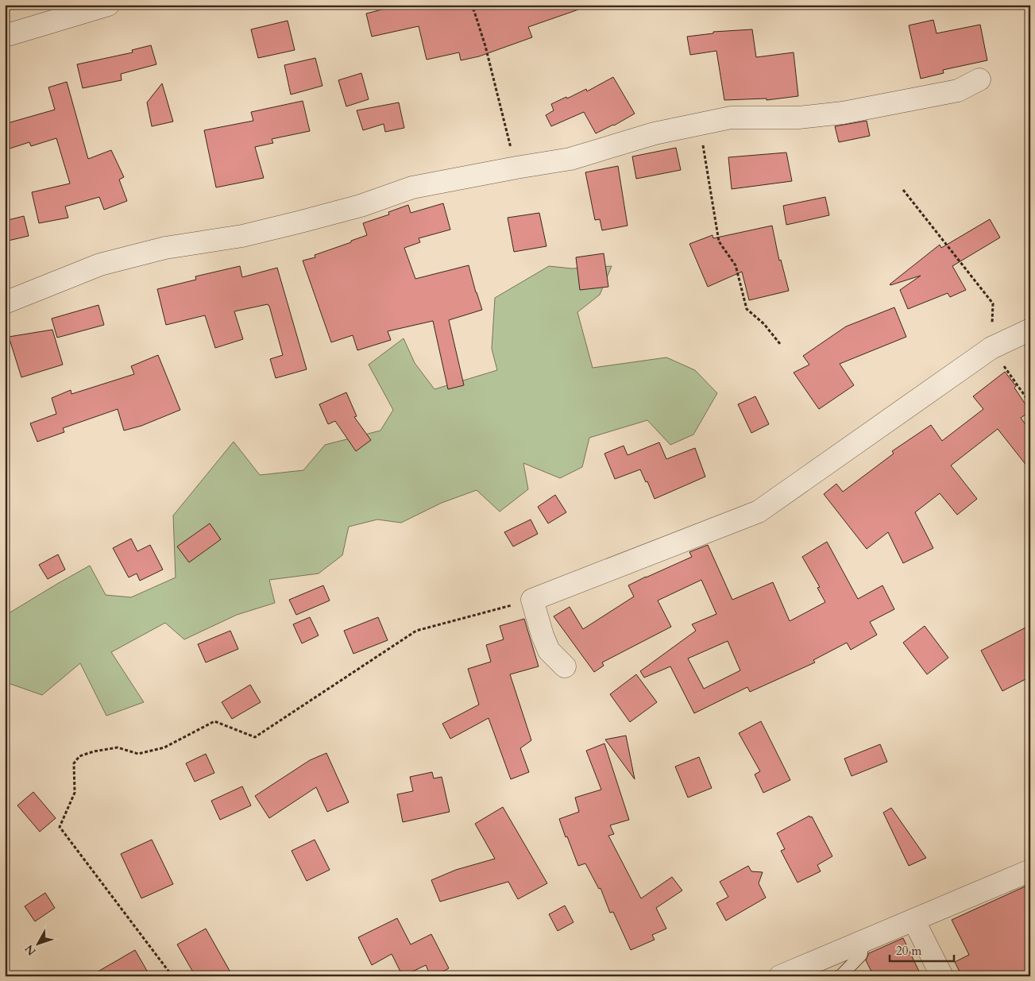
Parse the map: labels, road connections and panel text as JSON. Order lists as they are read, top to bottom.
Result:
{
  "scale_bar": "20 m",
  "north": "bottom left"
}
